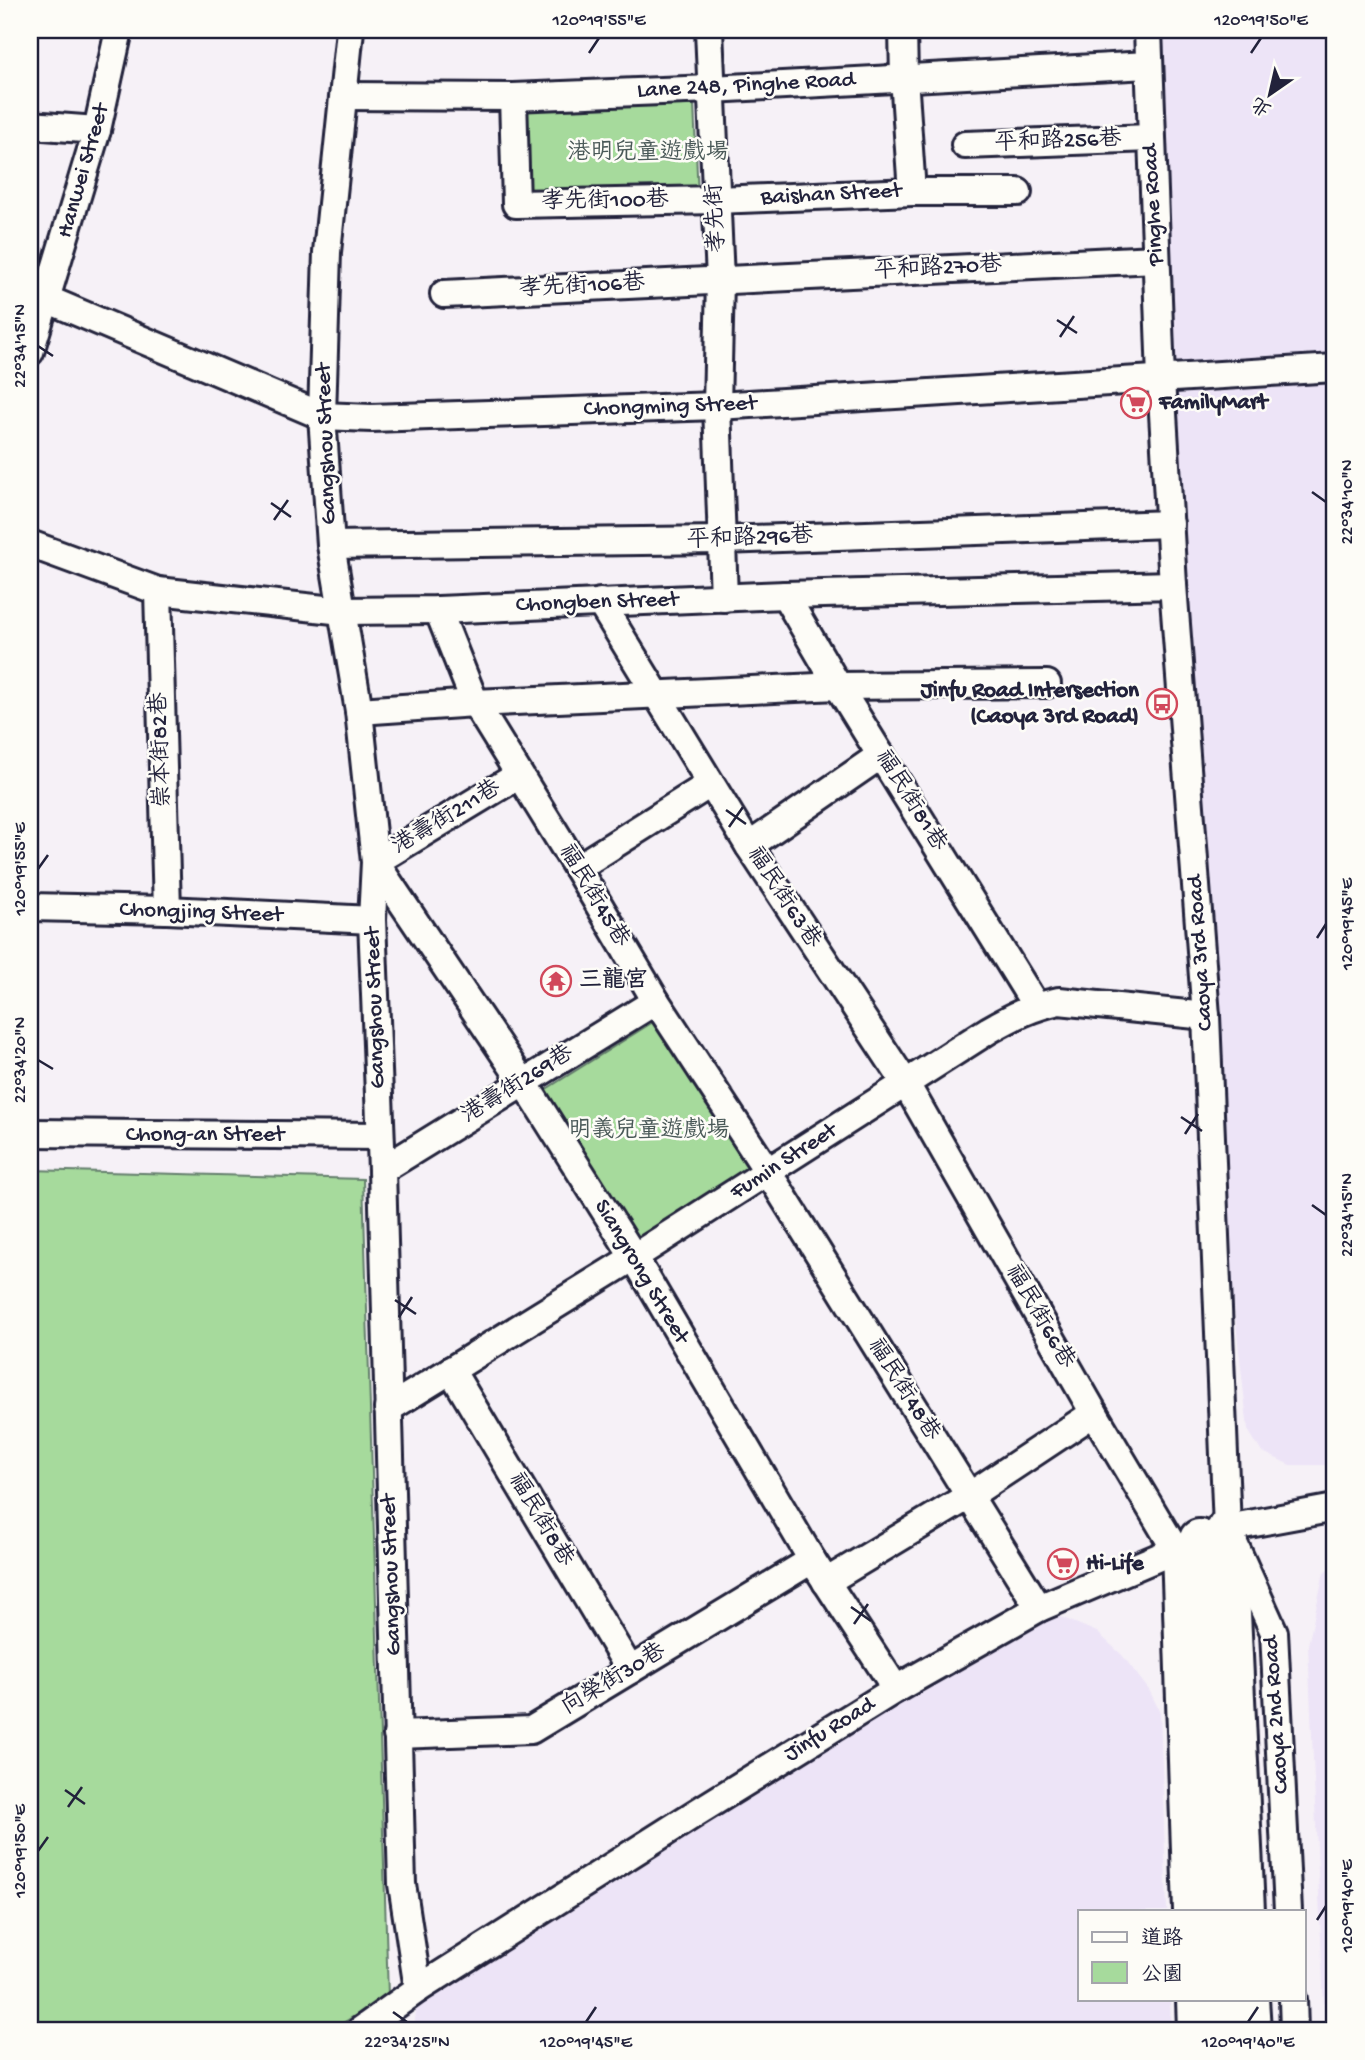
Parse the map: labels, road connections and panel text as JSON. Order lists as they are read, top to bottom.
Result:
{
  "streets": {
    "street": [
      "Lane 248, Pinghe Road",
      "平和路256巷",
      "Hanwei Street",
      "Baishan Street",
      "孝先街100巷",
      "Pinghe Road",
      "孝先街",
      "平和路270巷",
      "孝先街106巷",
      "Chongming Street",
      "Gangshou Street",
      "平和路296巷",
      "Chongben Street",
      "崇本街82巷",
      "福民街81巷",
      "港壽街211巷",
      "福民街45巷",
      "福民街63巷",
      "Chongjing Street",
      "Caoya 3rd Road",
      "港壽街269巷",
      "Chong-an Street",
      "Fumin Street",
      "Siangrong Street",
      "福民街66巷",
      "福民街48巷",
      "福民街8巷",
      "向榮街30巷",
      "Caoya 2nd Road",
      "Jinfu Road"
    ]
  },
  "crossings": [
    ["Lane 248, Pinghe Road", "Baishan Street"],
    ["Lane 248, Pinghe Road", "孝先街100巷"],
    ["Lane 248, Pinghe Road", "Pinghe Road"],
    ["Lane 248, Pinghe Road", "孝先街"],
    ["Lane 248, Pinghe Road", "Gangshou Street"],
    ["平和路256巷", "Pinghe Road"],
    ["Hanwei Street", "Chongming Street"],
    ["Baishan Street", "孝先街100巷"],
    ["Baishan Street", "孝先街"],
    ["孝先街100巷", "孝先街"],
    ["Pinghe Road", "平和路270巷"],
    ["Pinghe Road", "Chongming Street"],
    ["Pinghe Road", "Caoya 3rd Road"],
    ["孝先街", "平和路270巷"],
    ["孝先街", "孝先街106巷"],
    ["孝先街", "Chongming Street"],
    ["孝先街", "平和路296巷"],
    ["孝先街", "Chongben Street"],
    ["平和路270巷", "孝先街106巷"],
    ["Chongming Street", "Gangshou Street"],
    ["Chongming Street", "Caoya 3rd Road"],
    ["Gangshou Street", "平和路296巷"],
    ["Gangshou Street", "Chongben Street"],
    ["Gangshou Street", "港壽街211巷"],
    ["Gangshou Street", "Chongjing Street"],
    ["Gangshou Street", "港壽街269巷"],
    ["Gangshou Street", "Chong-an Street"],
    ["Gangshou Street", "Fumin Street"],
    ["Gangshou Street", "Siangrong Street"],
    ["Gangshou Street", "向榮街30巷"],
    ["Gangshou Street", "Jinfu Road"],
    ["平和路296巷", "Caoya 3rd Road"],
    ["Chongben Street", "崇本街82巷"],
    ["Chongben Street", "福民街81巷"],
    ["Chongben Street", "福民街45巷"],
    ["Chongben Street", "福民街63巷"],
    ["Chongben Street", "Caoya 3rd Road"],
    ["崇本街82巷", "Chongjing Street"],
    ["福民街81巷", "Fumin Street"],
    ["港壽街211巷", "福民街45巷"],
    ["港壽街211巷", "Siangrong Street"],
    ["福民街45巷", "港壽街269巷"],
    ["福民街45巷", "Fumin Street"],
    ["福民街45巷", "福民街48巷"],
    ["福民街63巷", "Fumin Street"],
    ["福民街63巷", "福民街66巷"],
    ["Caoya 3rd Road", "Fumin Street"],
    ["Caoya 3rd Road", "福民街66巷"],
    ["Caoya 3rd Road", "Caoya 2nd Road"],
    ["Caoya 3rd Road", "Jinfu Road"],
    ["港壽街269巷", "Siangrong Street"],
    ["Fumin Street", "Siangrong Street"],
    ["Fumin Street", "福民街66巷"],
    ["Fumin Street", "福民街48巷"],
    ["Fumin Street", "福民街8巷"],
    ["Siangrong Street", "向榮街30巷"],
    ["Siangrong Street", "Jinfu Road"],
    ["福民街66巷", "Caoya 2nd Road"],
    ["福民街66巷", "Jinfu Road"],
    ["福民街48巷", "Jinfu Road"],
    ["福民街8巷", "向榮街30巷"],
    ["Caoya 2nd Road", "Jinfu Road"]
  ],
  "parks": ["港明兒童遊戲場", "明義兒童遊戲場"],
  "places": {
    "supermarket": ["FamilyMart", "Hi-Life"],
    "bus stop": ["Jinfu Road Intersection (Caoya 3rd Road)"],
    "temple": ["三龍宮"]
  },
  "legend": ["道路", "公園"],
  "north": "bottom left",
  "coordinates": [
    "120°19'55\"E",
    "120°19'50\"E",
    "22°34'15\"N",
    "22°34'10\"N",
    "120°19'45\"E",
    "22°34'20\"N",
    "120°19'40\"E",
    "22°34'25\"N"
  ]
}
